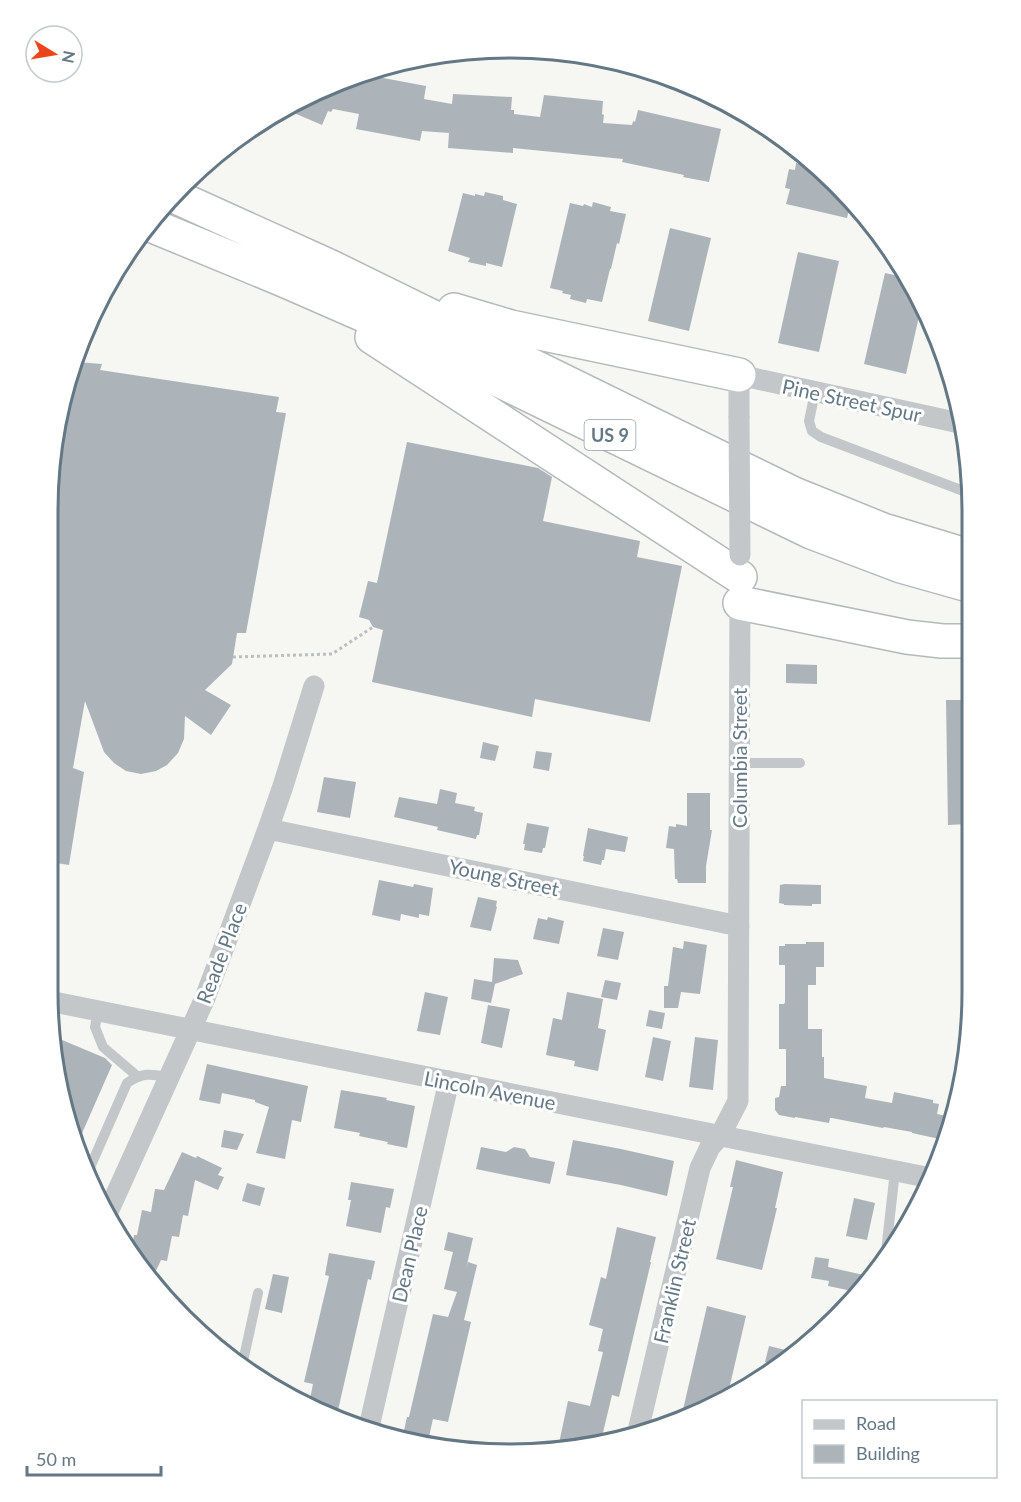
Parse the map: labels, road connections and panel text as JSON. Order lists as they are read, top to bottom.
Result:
{
  "streets": {
    "highway": ["US 9"],
    "street": [
      "Pine Street Spur",
      "Columbia Street",
      "Young Street",
      "Reade Place",
      "Lincoln Avenue",
      "Dean Place",
      "Franklin Street"
    ]
  },
  "crossings": [
    ["Pine Street Spur", "Columbia Street"],
    ["Columbia Street", "Young Street"],
    ["Columbia Street", "Lincoln Avenue"],
    ["Columbia Street", "Franklin Street"],
    ["Young Street", "Reade Place"],
    ["Reade Place", "Lincoln Avenue"],
    ["Lincoln Avenue", "Dean Place"],
    ["Lincoln Avenue", "Franklin Street"]
  ],
  "legend": ["Road", "Building"],
  "scale_bar": "50 m",
  "north": "right"
}
